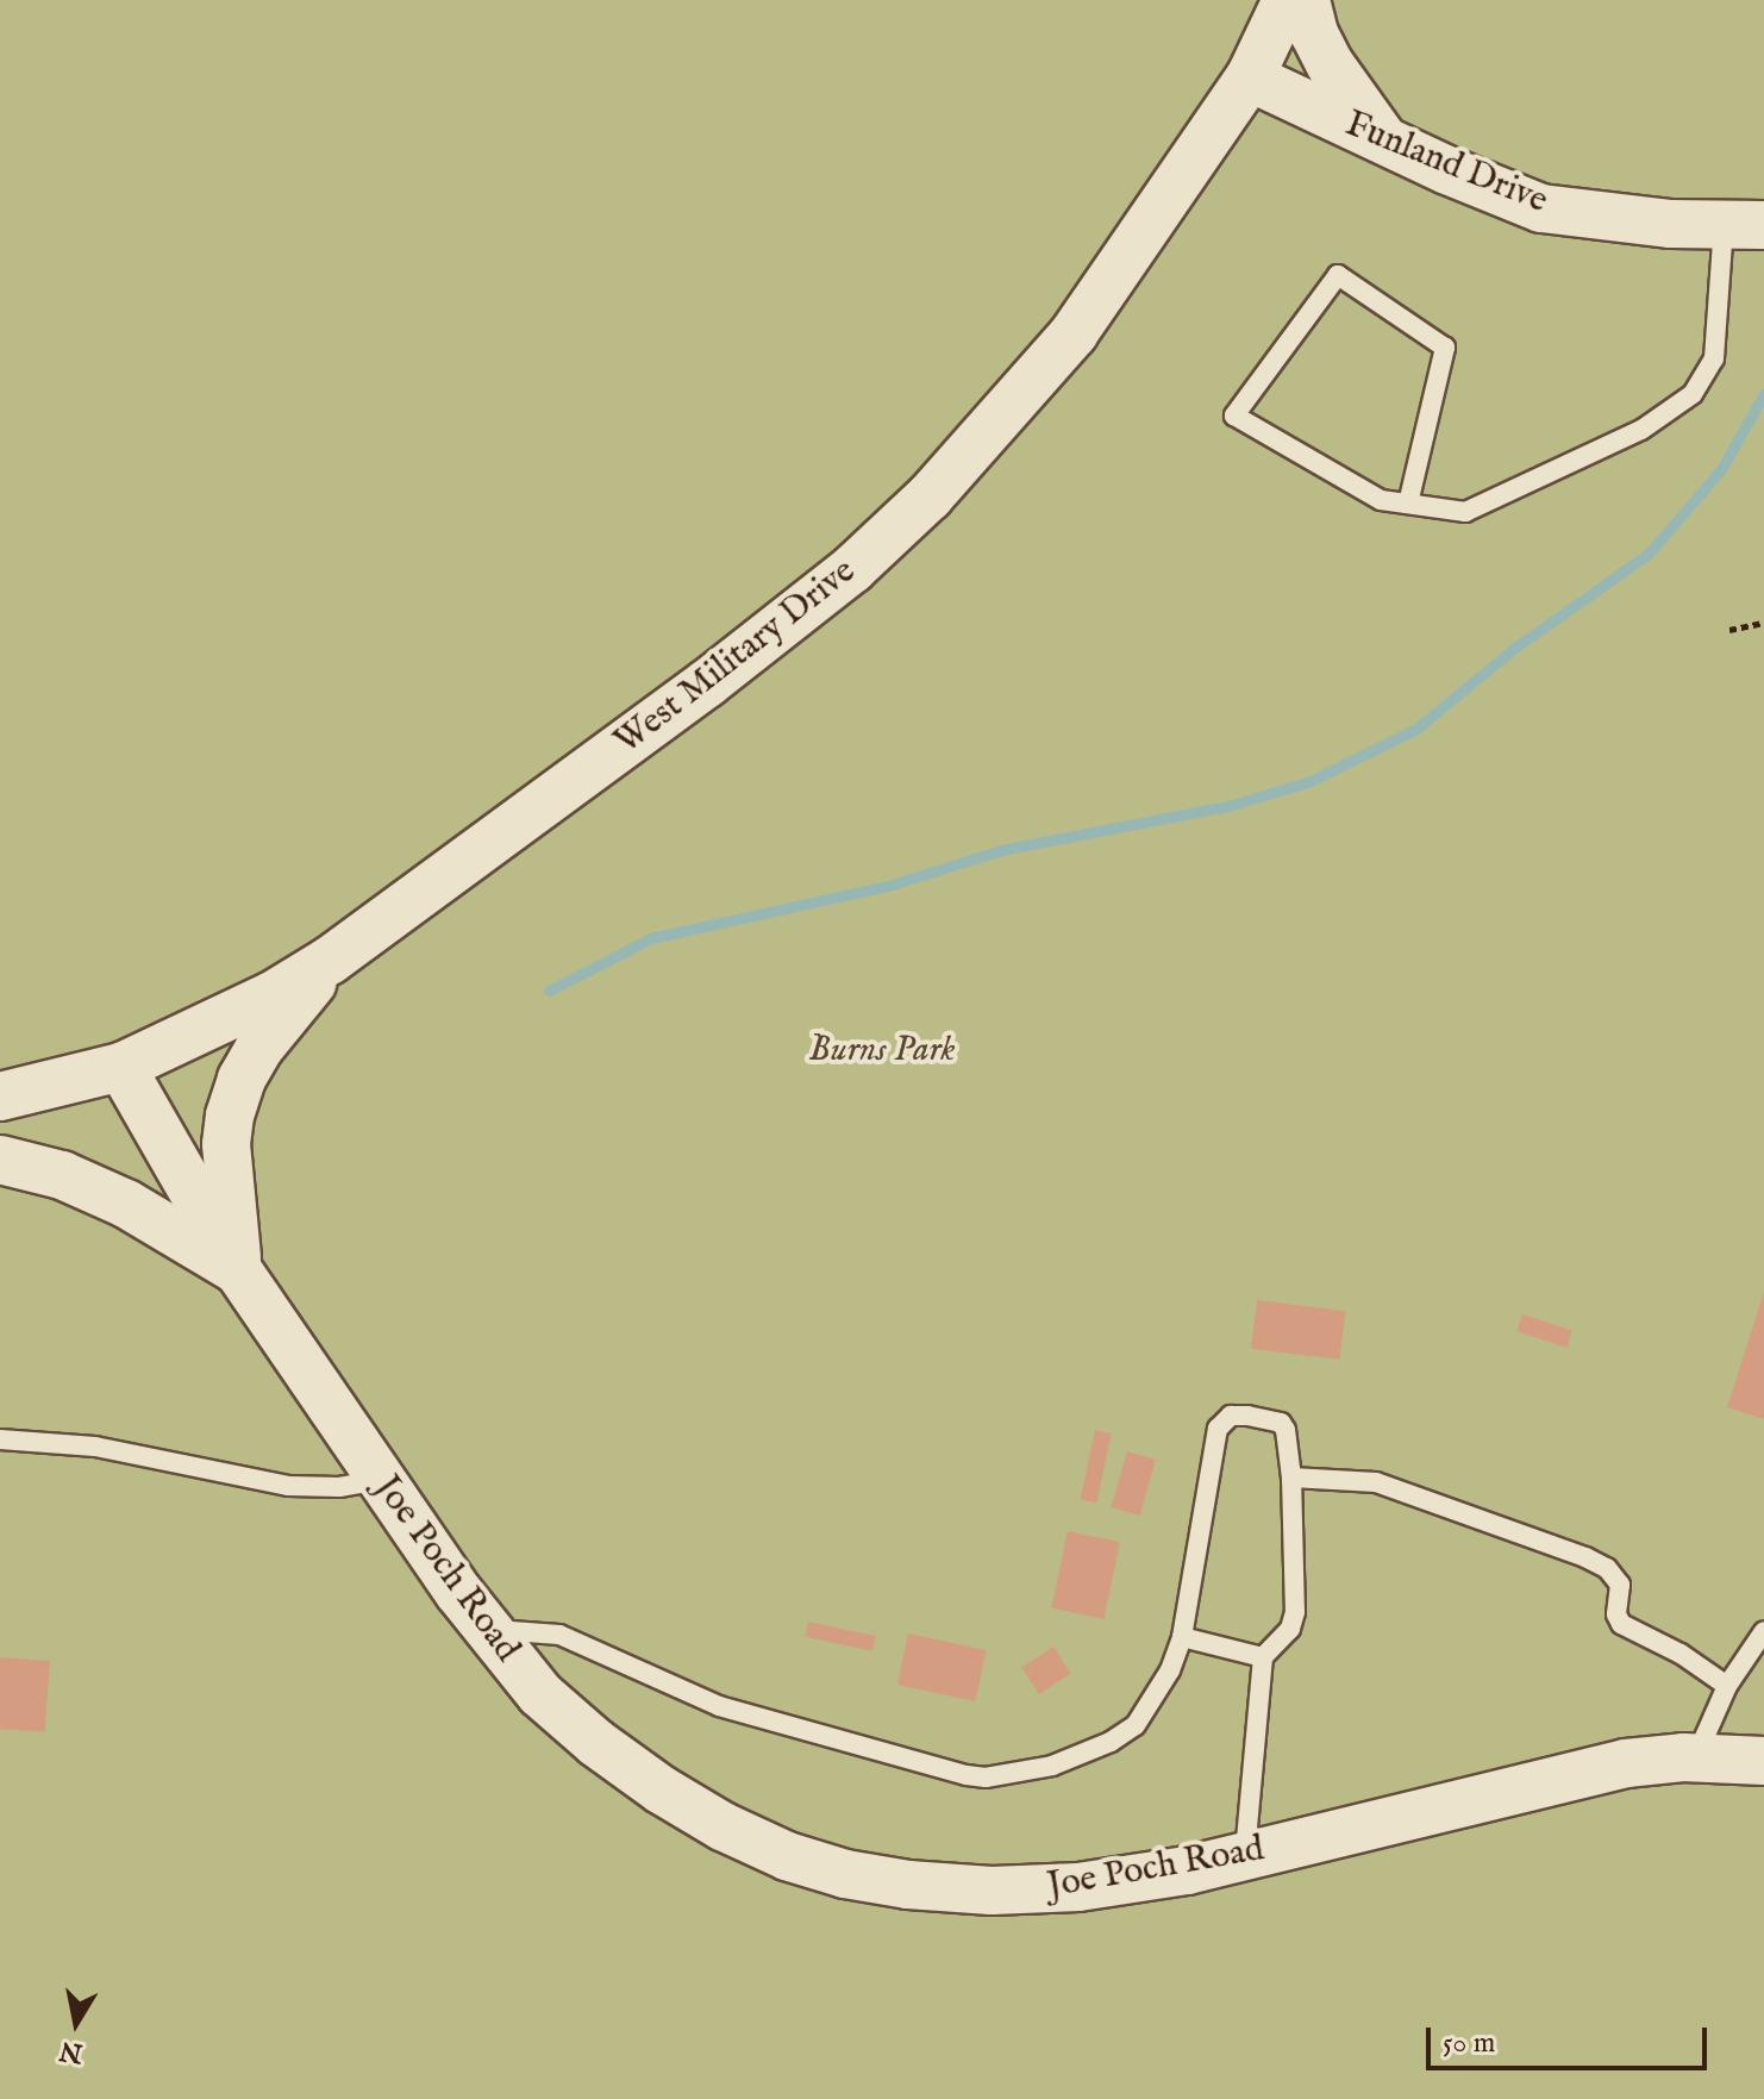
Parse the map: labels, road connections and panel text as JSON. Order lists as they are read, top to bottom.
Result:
{
  "streets": {
    "street": ["Funland Drive", "West Military Drive", "Joe Poch Road"]
  },
  "crossings": [
    ["Funland Drive", "West Military Drive"],
    ["West Military Drive", "Joe Poch Road"]
  ],
  "parks": ["Burns Park"],
  "scale_bar": "50 m",
  "north": "bottom"
}
